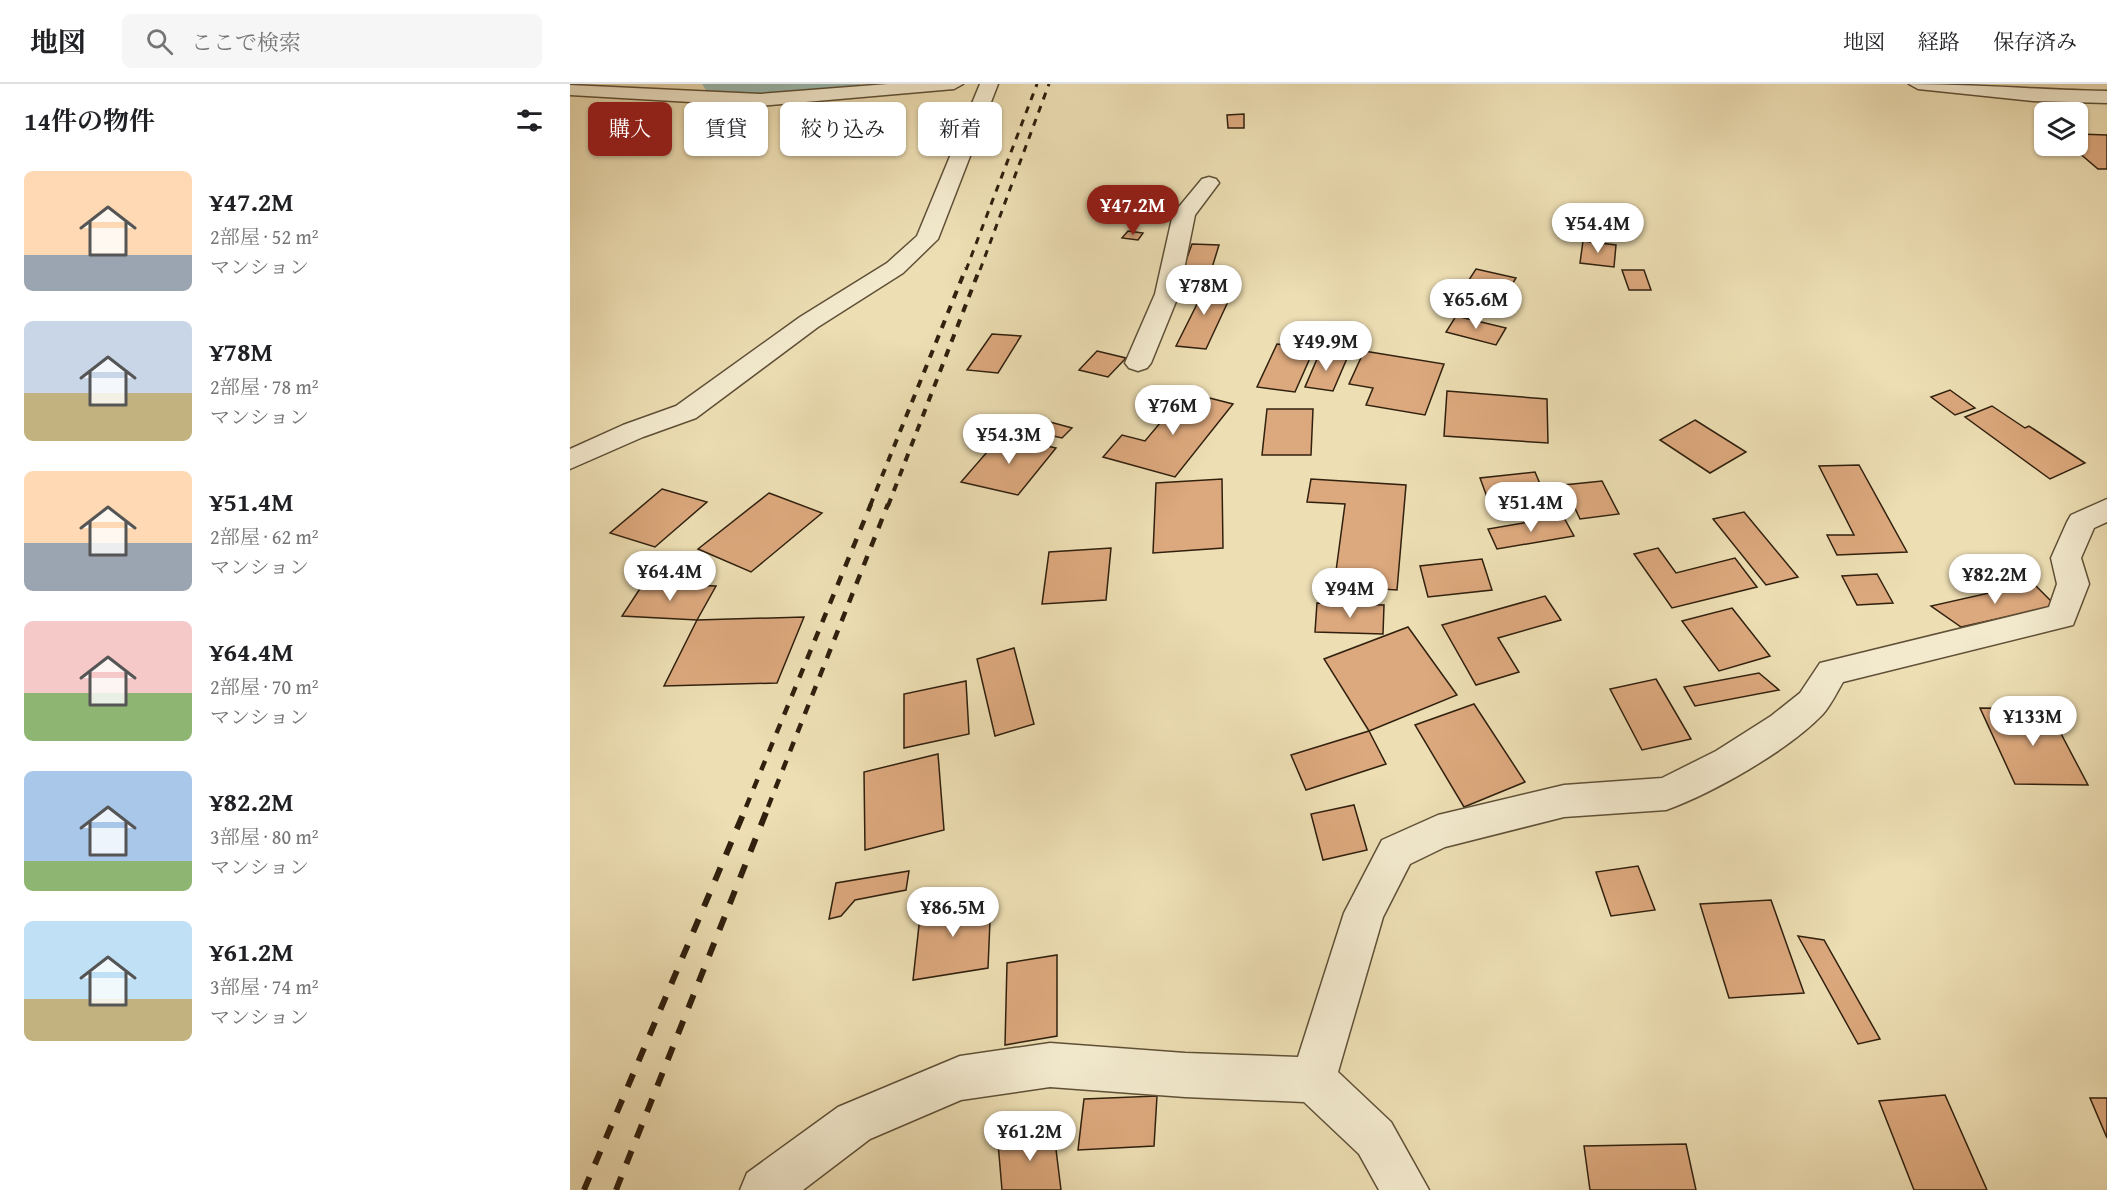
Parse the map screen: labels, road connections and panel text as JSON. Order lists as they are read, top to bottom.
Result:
{
  "page": {
    "header": "地図",
    "search": "ここで検索",
    "nav": ["地図", "経路", "保存済み"],
    "heading": "14件の物件",
    "chip": [
      "購入",
      "賃貸",
      "絞り込み",
      "新着"
    ],
    "list": [
      {
        "name": "¥47.2M",
        "note": "2部屋 · 52 m² · マンション"
      },
      {
        "name": "¥78M",
        "note": "2部屋 · 78 m² · マンション"
      },
      {
        "name": "¥51.4M",
        "note": "2部屋 · 62 m² · マンション"
      },
      {
        "name": "¥64.4M",
        "note": "2部屋 · 70 m² · マンション"
      },
      {
        "name": "¥82.2M",
        "note": "3部屋 · 80 m² · マンション"
      },
      {
        "name": "¥61.2M",
        "note": "3部屋 · 74 m² · マンション"
      }
    ],
    "price": [
      "¥47.2M",
      "¥54.4M",
      "¥78M",
      "¥65.6M",
      "¥49.9M",
      "¥76M",
      "¥54.3M",
      "¥51.4M",
      "¥64.4M",
      "¥82.2M",
      "¥94M",
      "¥133M",
      "¥86.5M",
      "¥61.2M"
    ]
  }
}
